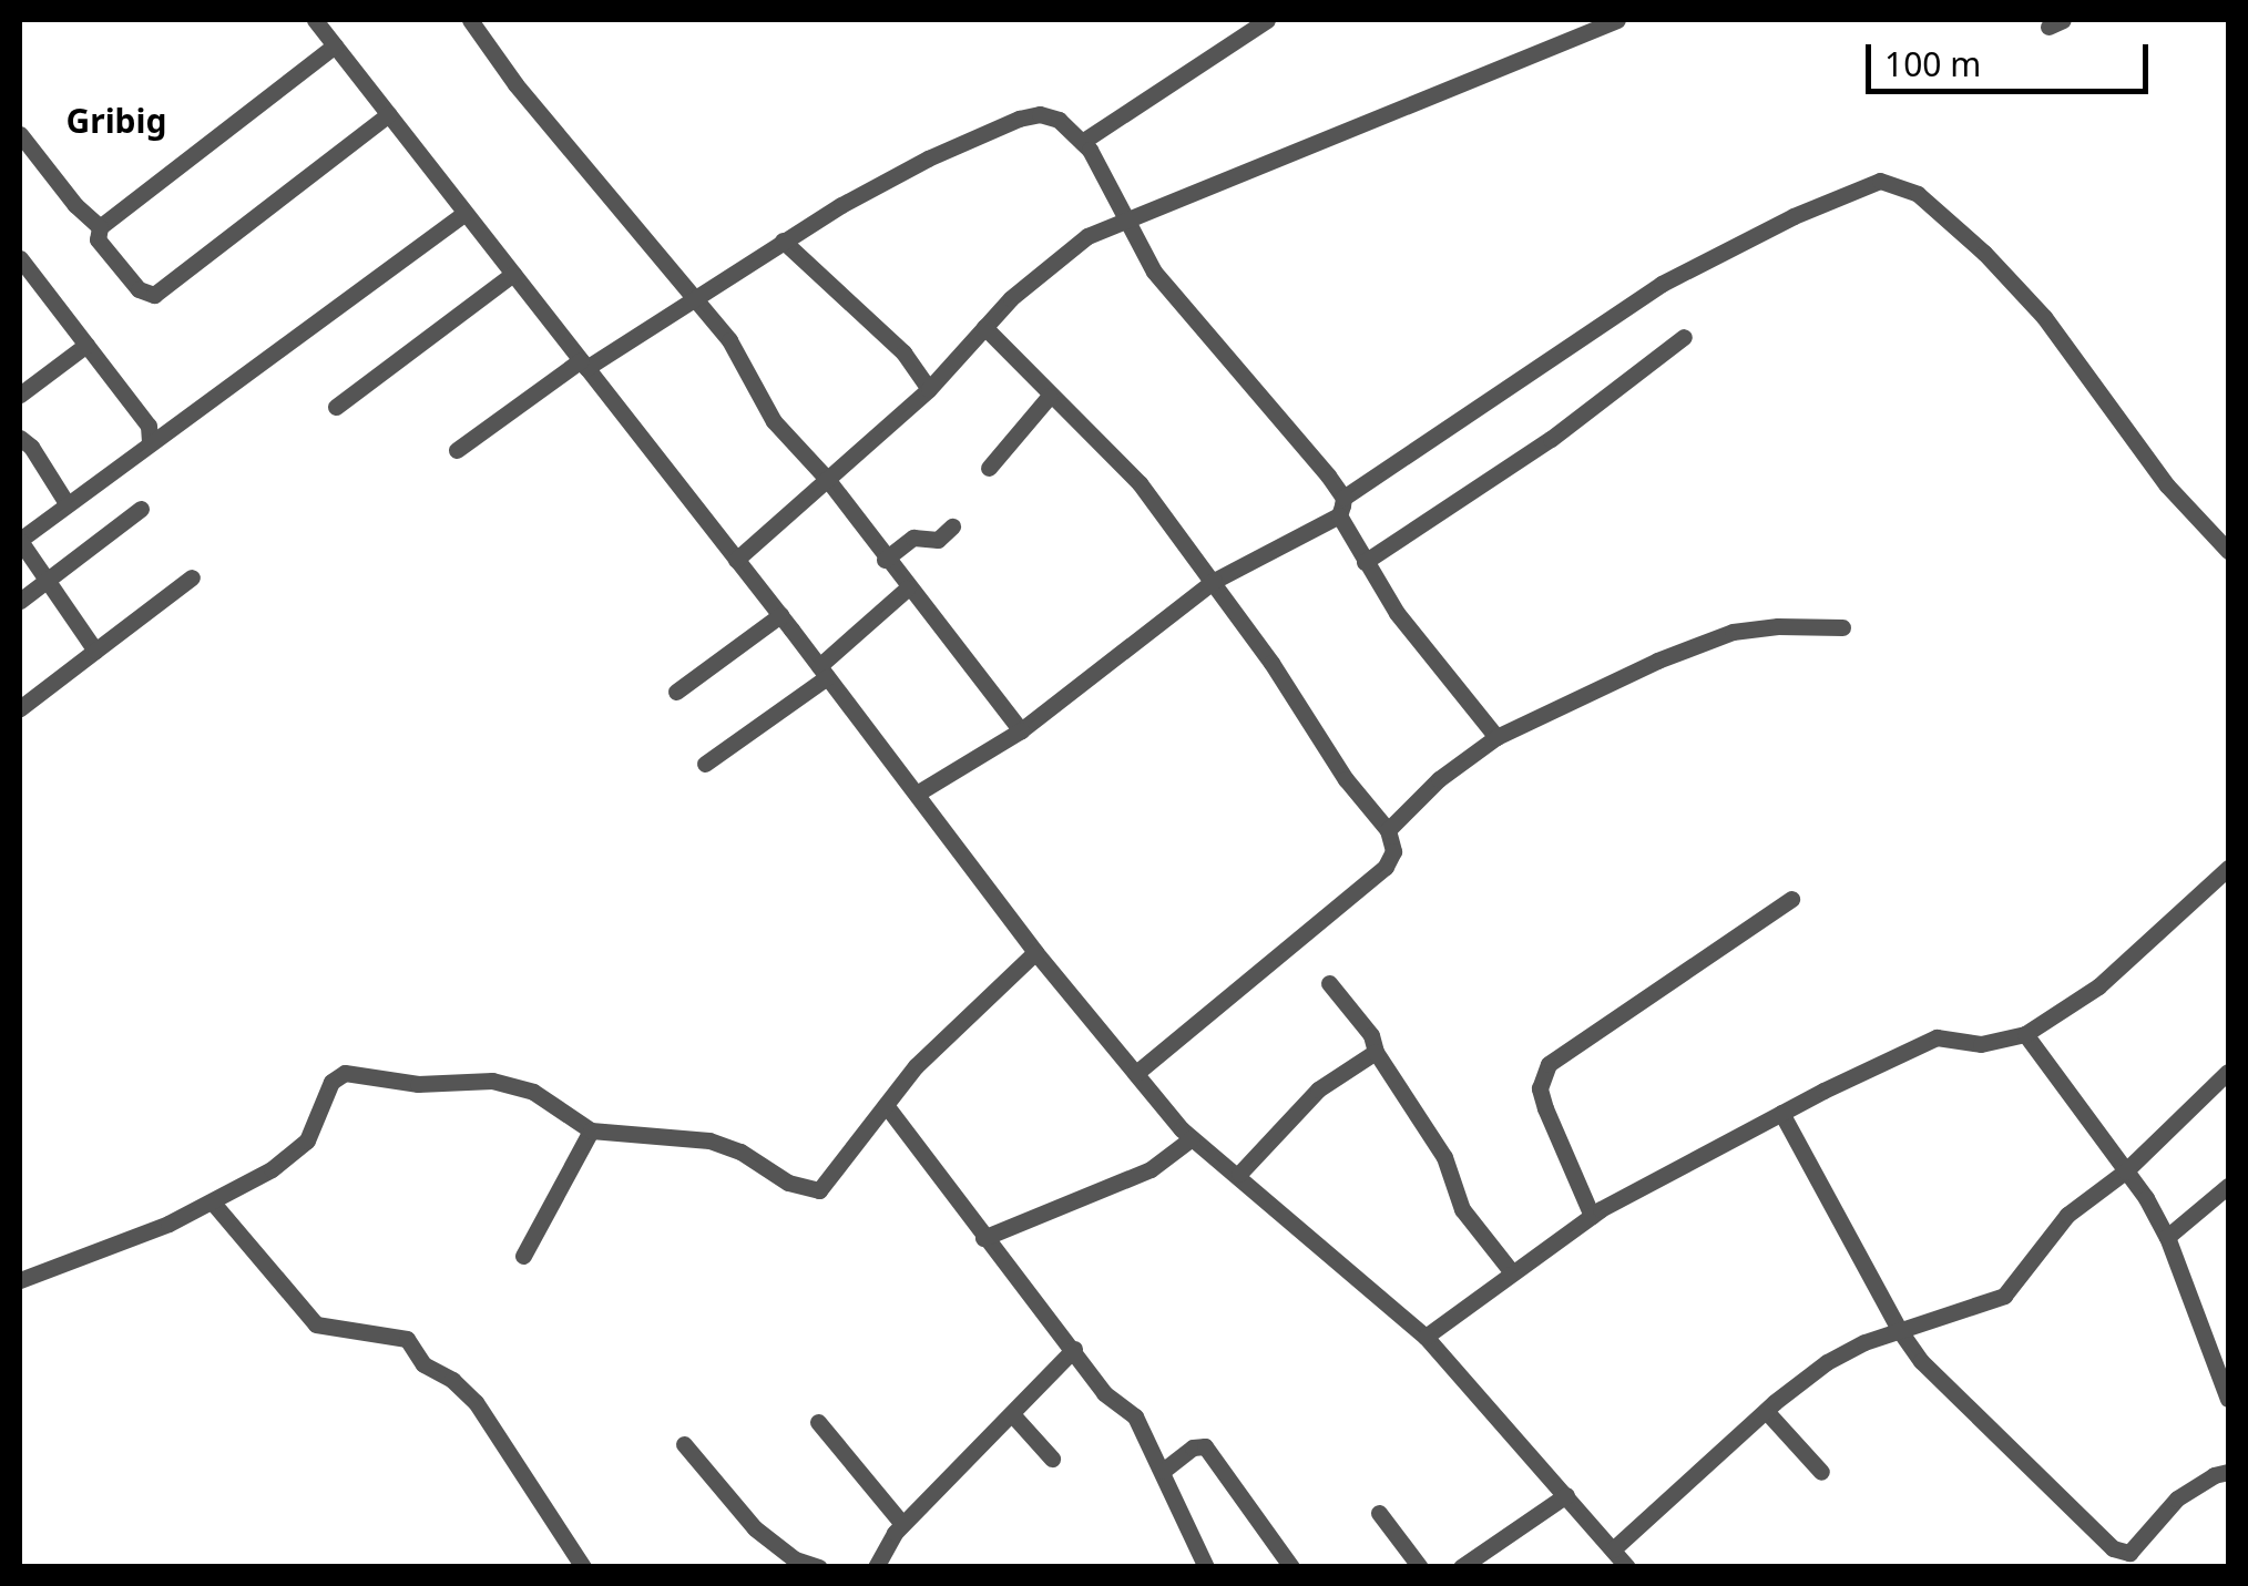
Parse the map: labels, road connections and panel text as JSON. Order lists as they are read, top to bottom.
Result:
{
  "districts": ["Gribig"],
  "scale_bar": "100 m"
}
